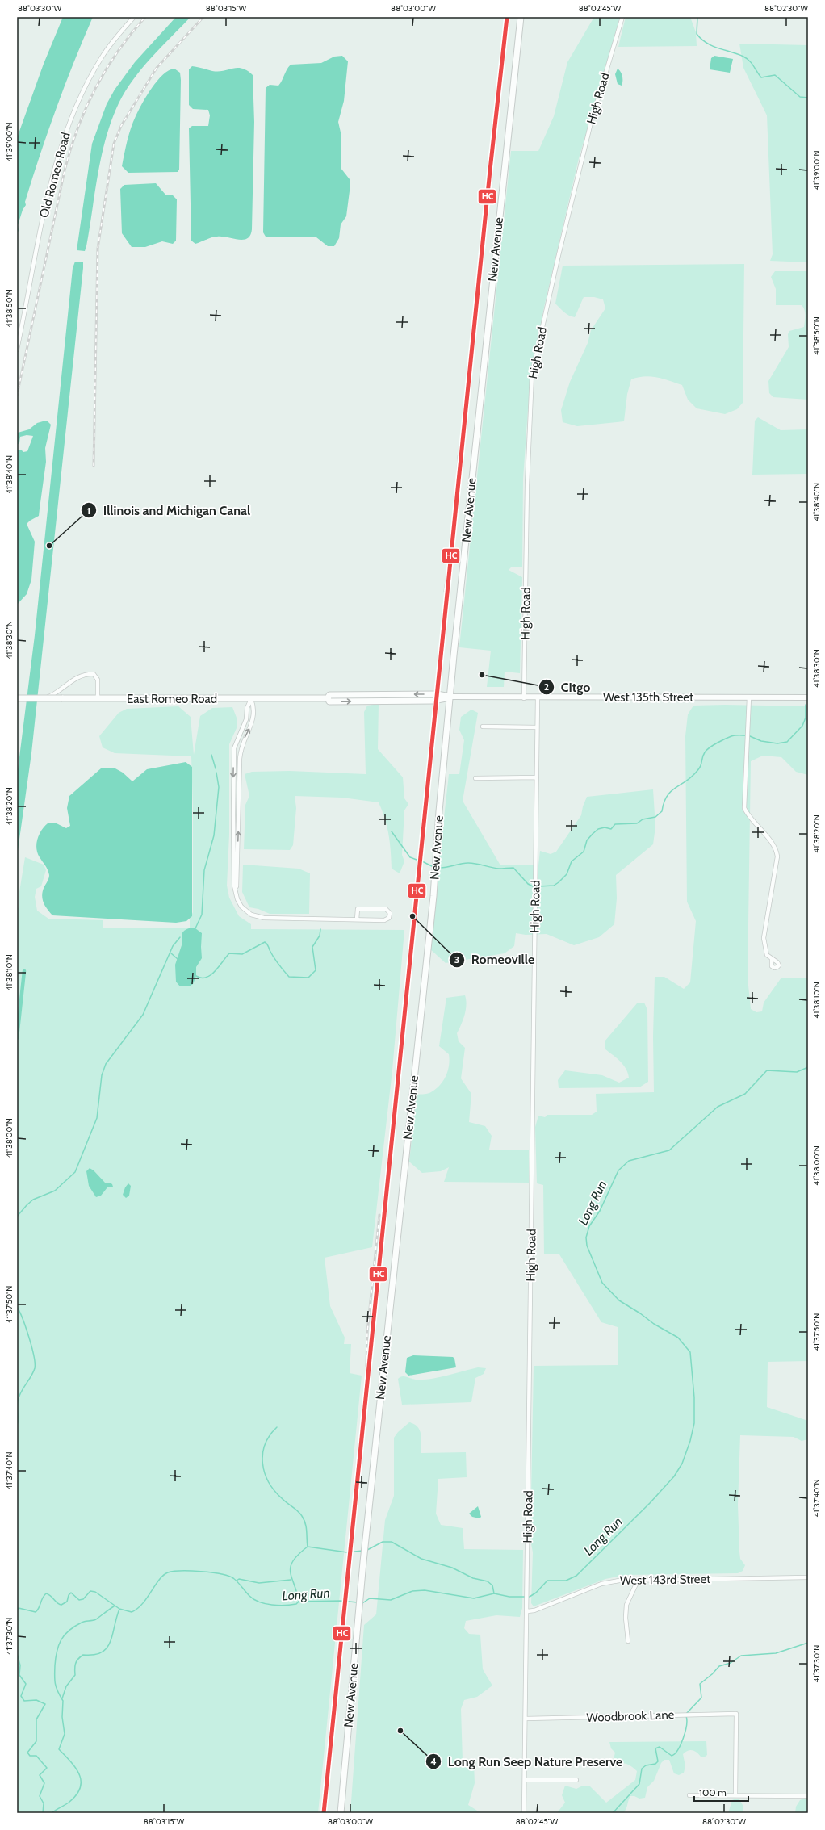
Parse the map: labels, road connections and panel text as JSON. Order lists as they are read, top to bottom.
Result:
{
  "streets": {
    "main road": ["New Avenue", "East Romeo Road"],
    "street": [
      "High Road",
      "Old Romeo Road",
      "West 135th Street",
      "West 143rd Street",
      "Woodbrook Lane"
    ]
  },
  "crossings": [
    ["High Road", "West 135th Street"],
    ["High Road", "West 143rd Street"],
    ["High Road", "Woodbrook Lane"],
    ["New Avenue", "West 135th Street"],
    ["New Avenue", "East Romeo Road"],
    ["West 135th Street", "East Romeo Road"]
  ],
  "water": ["Long Run"],
  "places": [
    "Illinois and Michigan Canal",
    "Citgo",
    "Romeoville",
    "Long Run Seep Nature Preserve"
  ],
  "lines": ["transit line HC"],
  "scale_bar": "100 m",
  "coordinates": [
    "88°03'30\"W",
    "88°03'15\"W",
    "88°03'00\"W",
    "88°02'45\"W",
    "88°02'30\"W",
    "41°39'00\"N",
    "41°38'50\"N",
    "41°38'40\"N",
    "41°38'30\"N",
    "41°38'20\"N",
    "41°38'10\"N",
    "41°38'00\"N",
    "41°37'50\"N",
    "41°37'40\"N",
    "41°37'30\"N"
  ]
}
